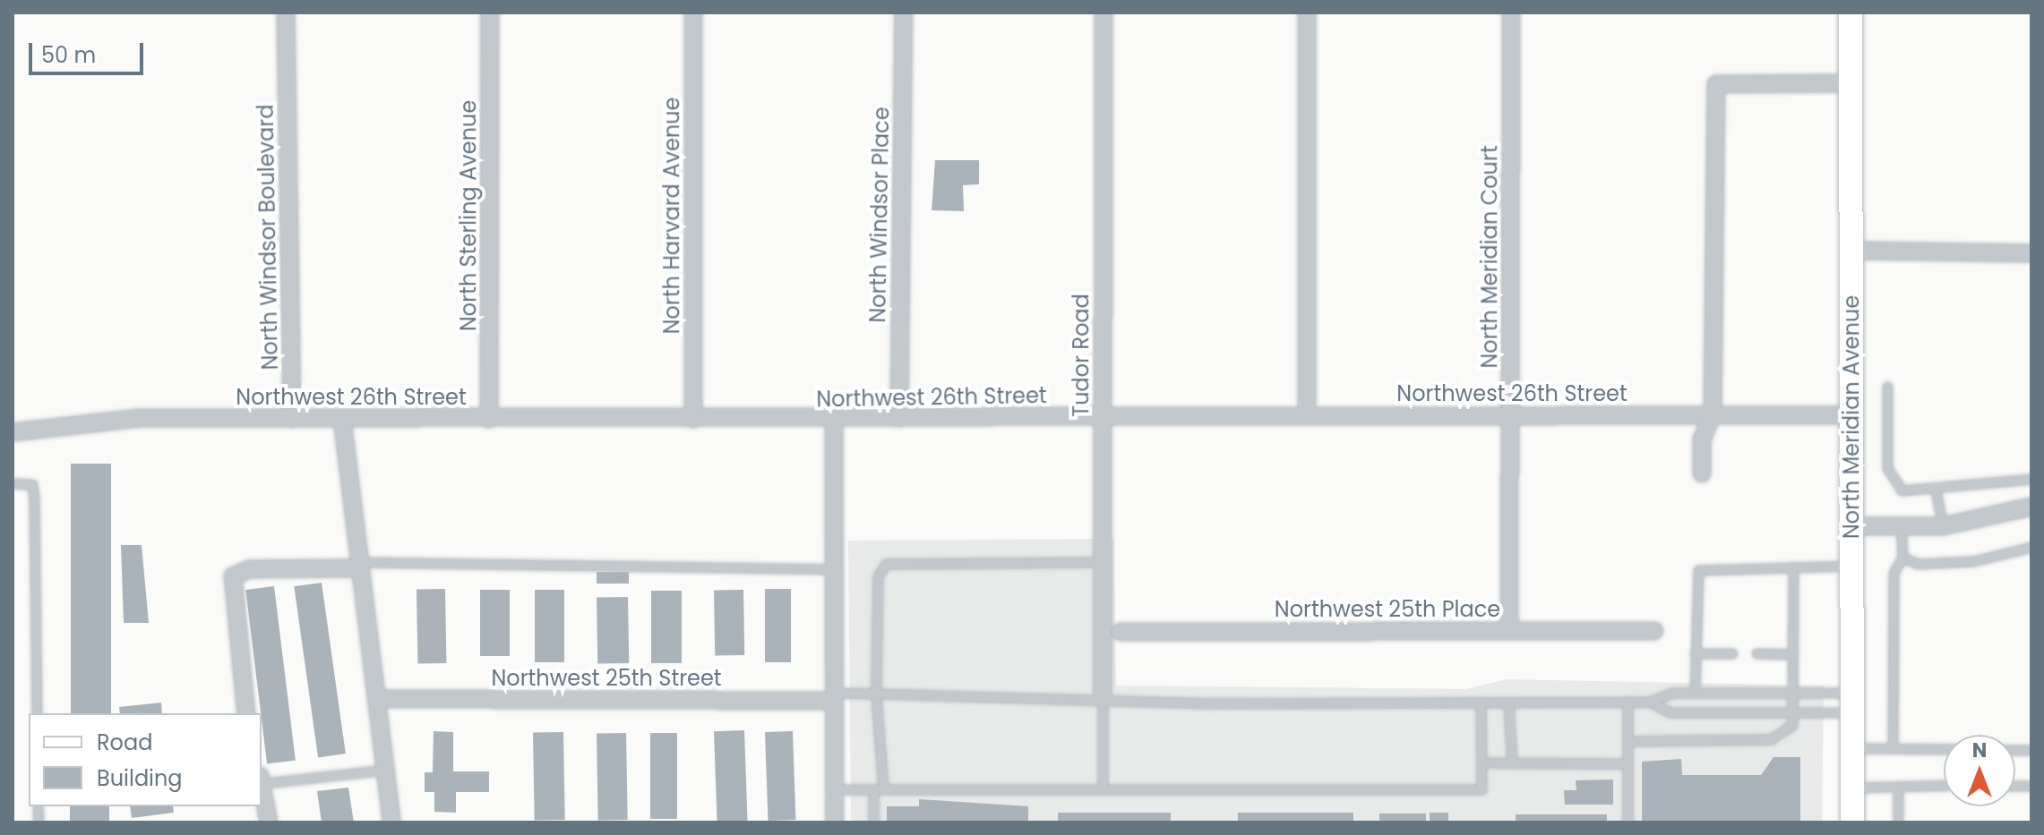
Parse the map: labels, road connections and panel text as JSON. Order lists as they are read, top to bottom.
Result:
{
  "streets": {
    "main road": ["North Meridian Avenue"],
    "street": [
      "North Windsor Place",
      "North Sterling Avenue",
      "North Harvard Avenue",
      "North Windsor Boulevard",
      "North Meridian Court",
      "Tudor Road",
      "Northwest 26th Street",
      "Northwest 25th Place",
      "Northwest 25th Street"
    ]
  },
  "crossings": [
    ["North Windsor Place", "Northwest 26th Street"],
    ["North Sterling Avenue", "Northwest 26th Street"],
    ["North Harvard Avenue", "Northwest 26th Street"],
    ["North Windsor Boulevard", "Northwest 26th Street"],
    ["North Meridian Court", "Northwest 26th Street"],
    ["North Meridian Court", "Northwest 25th Place"],
    ["Tudor Road", "Northwest 26th Street"],
    ["Northwest 26th Street", "North Meridian Avenue"]
  ],
  "legend": ["Road", "Building"],
  "scale_bar": "50 m",
  "north": "top"
}
